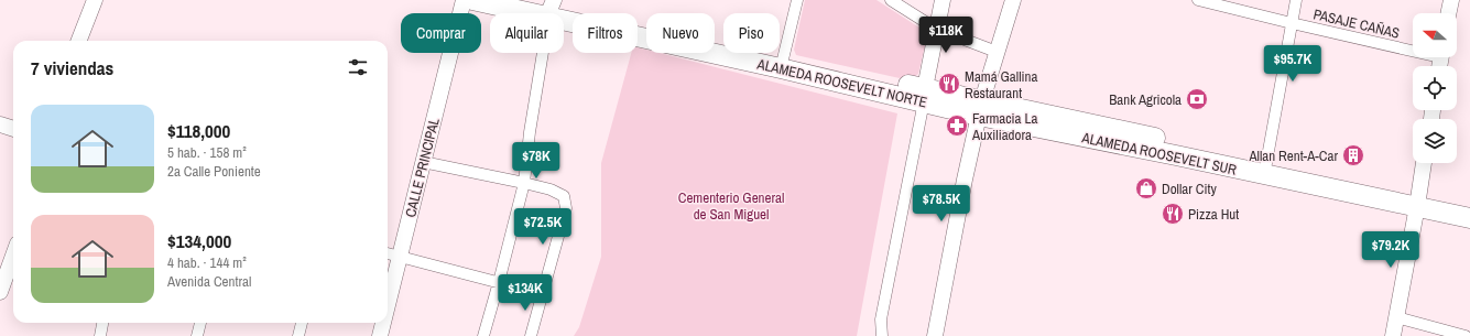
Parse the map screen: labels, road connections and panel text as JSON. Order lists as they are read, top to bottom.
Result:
{
  "streets": {
    "highway": ["ALAMEDA ROOSEVELT NORTE", "ALAMEDA ROOSEVELT SUR"],
    "street": ["PASAJE CAÑAS", "CALLE PRINCIPAL"]
  },
  "crossings": [
    ["ALAMEDA ROOSEVELT NORTE", "ALAMEDA ROOSEVELT SUR"]
  ],
  "parks": ["Cementerio General de San Miguel"],
  "places": {
    "restaurant": ["Mamá Gallina Restaurant", "Pizza Hut"],
    "bank": ["Bank Agricola"],
    "pharmacy": ["Farmacia La Auxiliadora"],
    "building": ["Allan Rent-A-Car"],
    "shop": ["Dollar City"]
  },
  "north": "left",
  "page": {
    "chip": [
      "Comprar",
      "Alquilar",
      "Filtros",
      "Nuevo",
      "Piso"
    ],
    "price": [
      "$118K",
      "$95.7K",
      "$78K",
      "$78.5K",
      "$72.5K",
      "$79.2K",
      "$134K"
    ],
    "heading": "7 viviendas",
    "list": [
      {
        "name": "$118,000",
        "note": "5 hab. · 158 m² · 2a Calle Poniente"
      },
      {
        "name": "$134,000",
        "note": "4 hab. · 144 m² · Avenida Central"
      }
    ]
  }
}
